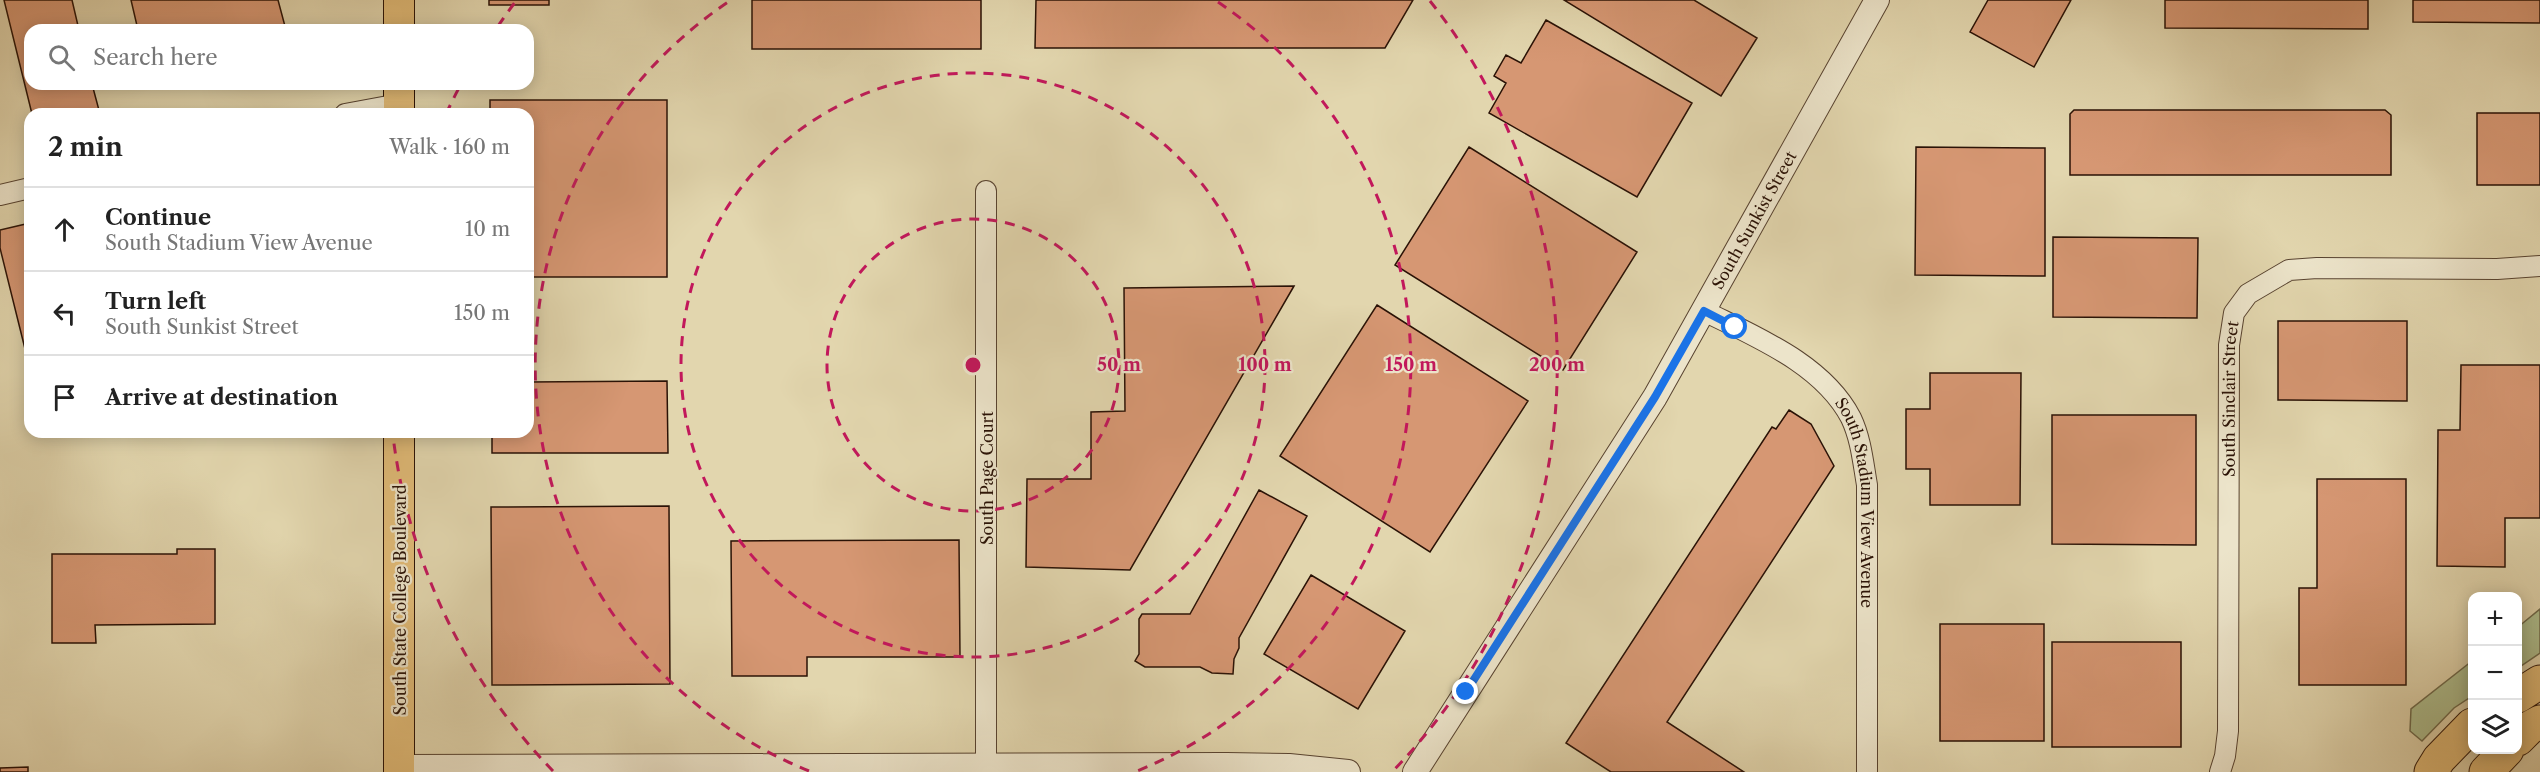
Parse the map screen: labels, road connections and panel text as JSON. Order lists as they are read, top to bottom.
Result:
{
  "streets": {
    "main road": ["South State College Boulevard"],
    "street": [
      "South Sunkist Street",
      "South Sinclair Street",
      "South Page Court",
      "South Stadium View Avenue"
    ]
  },
  "crossings": [
    ["South Sunkist Street", "South Stadium View Avenue"]
  ],
  "page": {
    "search": "Search here",
    "heading": ["2 min", "Walk · 160 m"],
    "list": [
      ["Continue", "South Stadium View Avenue", "10 m"],
      ["Turn left", "South Sunkist Street", "150 m"],
      "Arrive at destination"
    ],
    "map_buttons": ["+", "−"]
  },
  "rings": [
    "50 m",
    "100 m",
    "150 m",
    "200 m"
  ]
}
